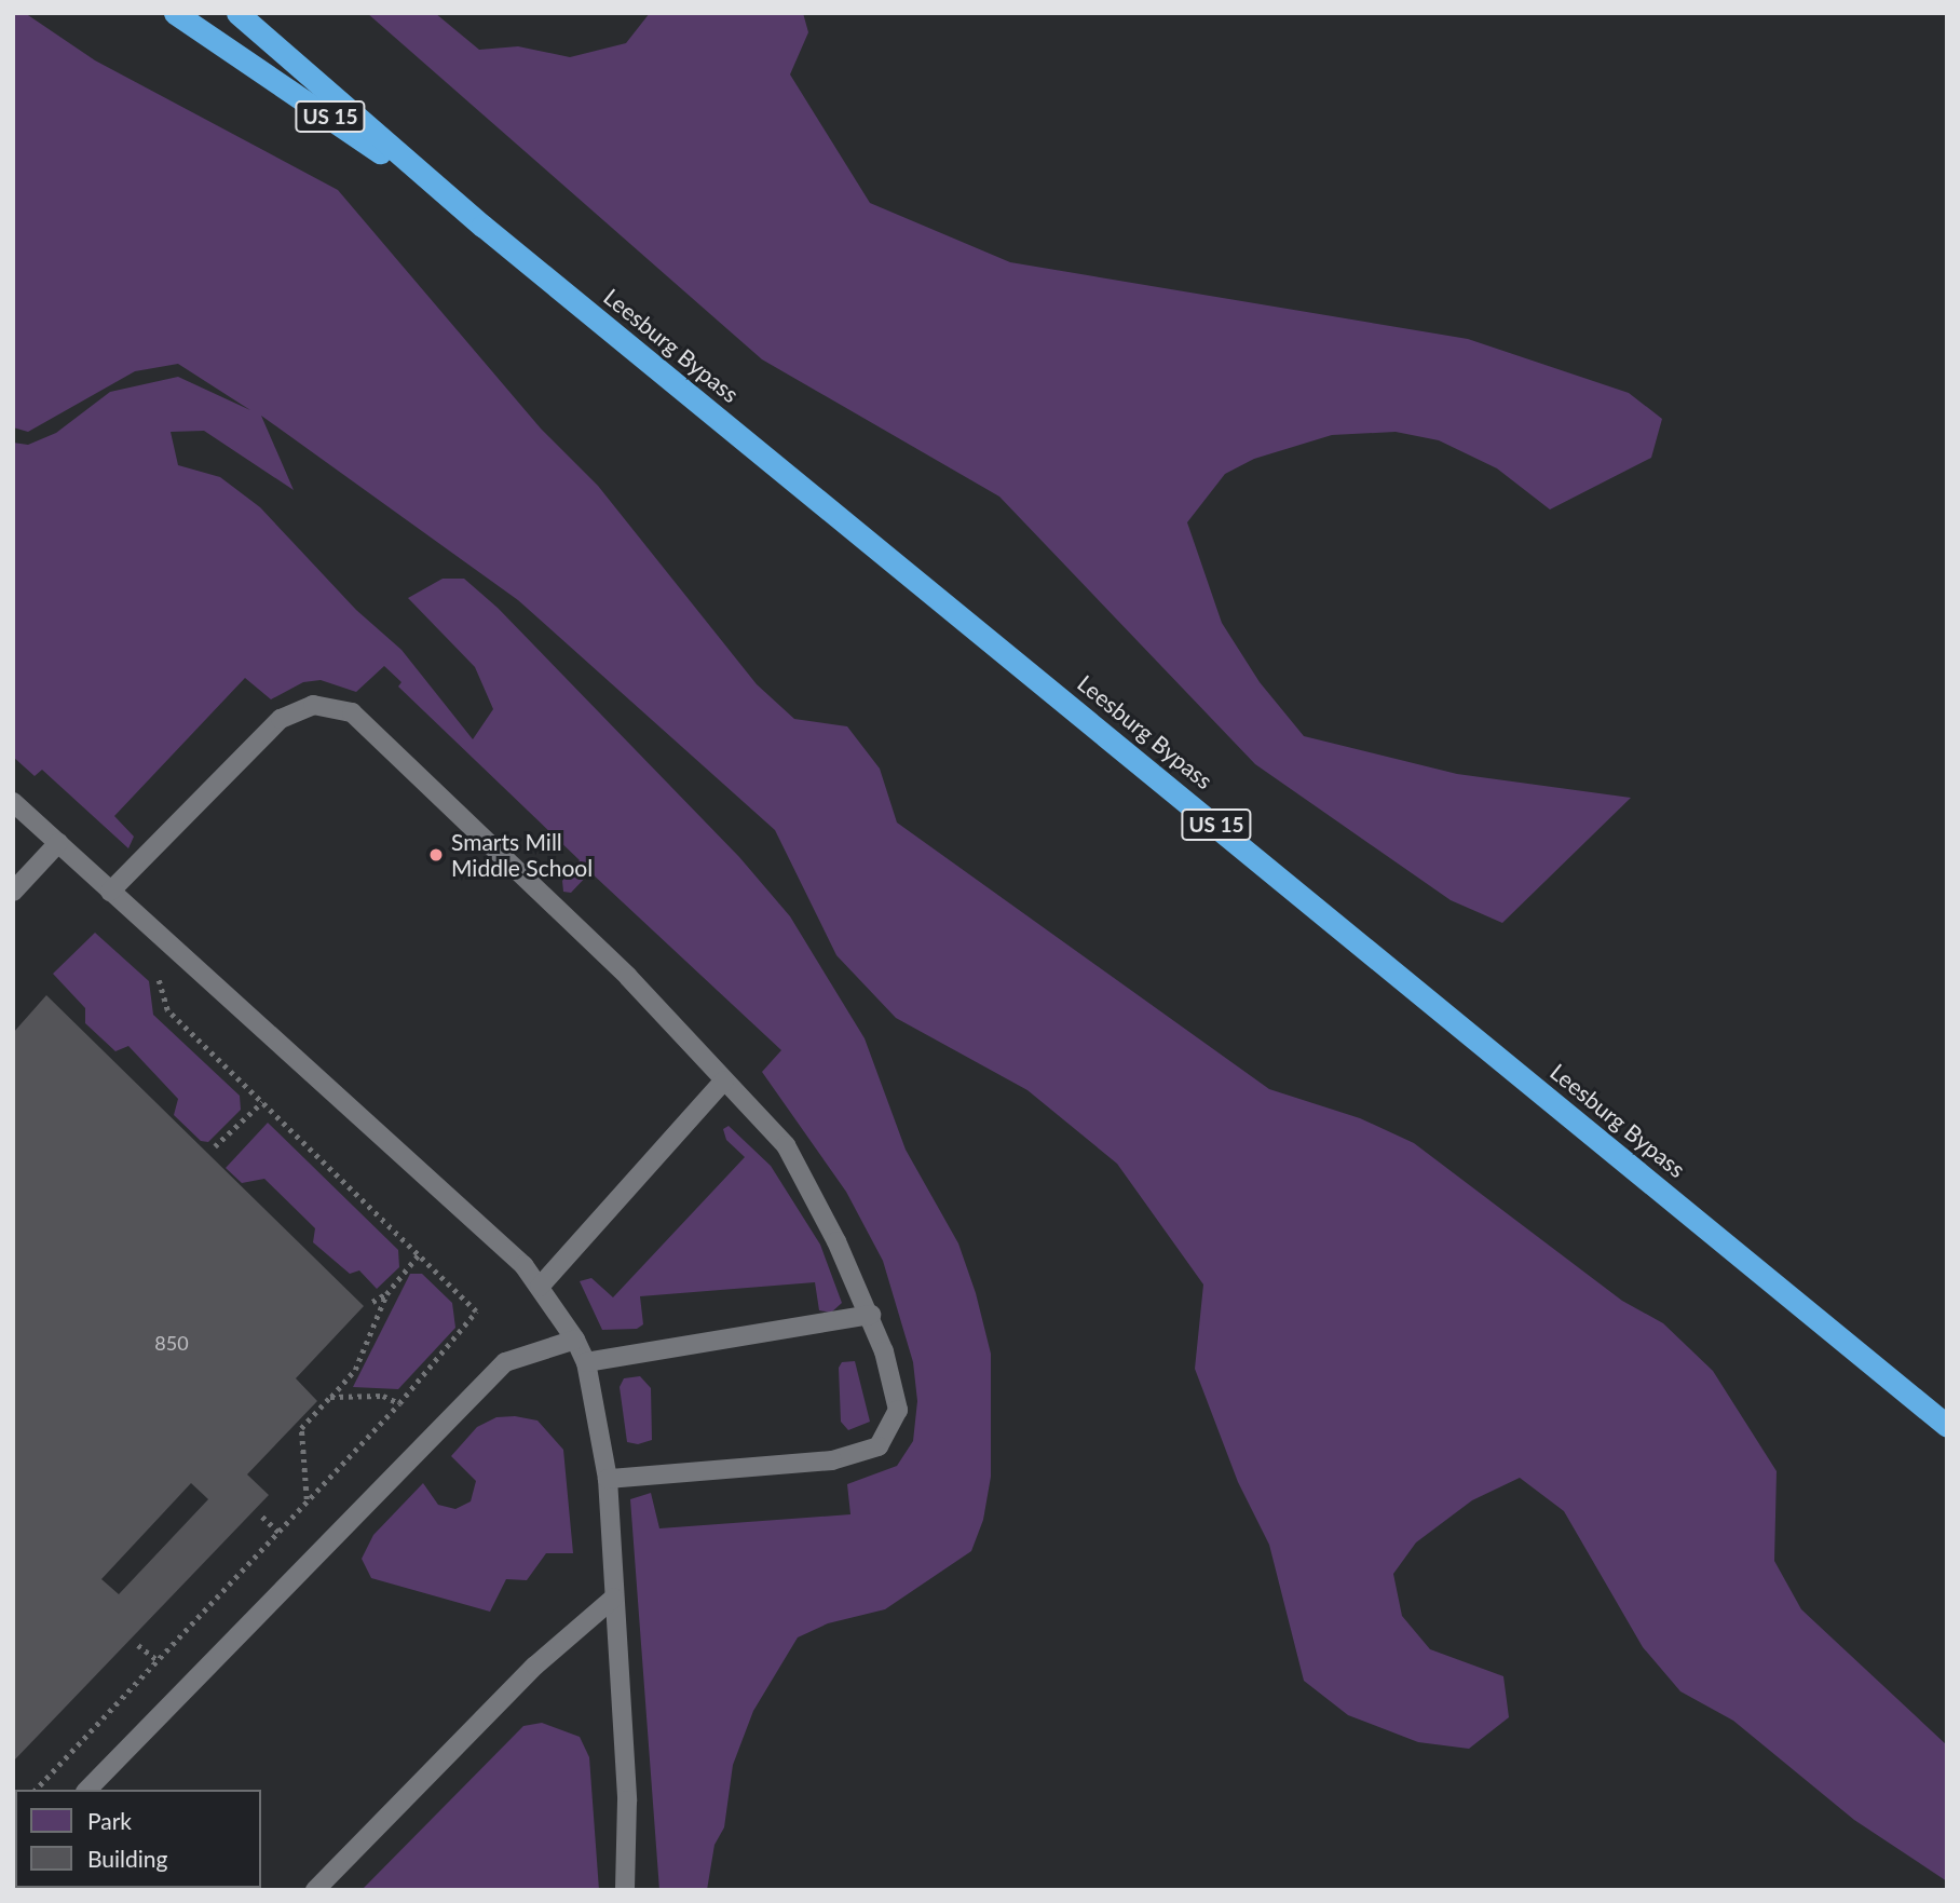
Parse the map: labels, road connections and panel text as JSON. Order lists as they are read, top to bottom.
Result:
{
  "streets": {
    "highway": ["US 15", "Leesburg Bypass"]
  },
  "places": ["Smarts Mill Middle School"],
  "house_numbers": ["850"],
  "legend": ["Park", "Building"]
}
